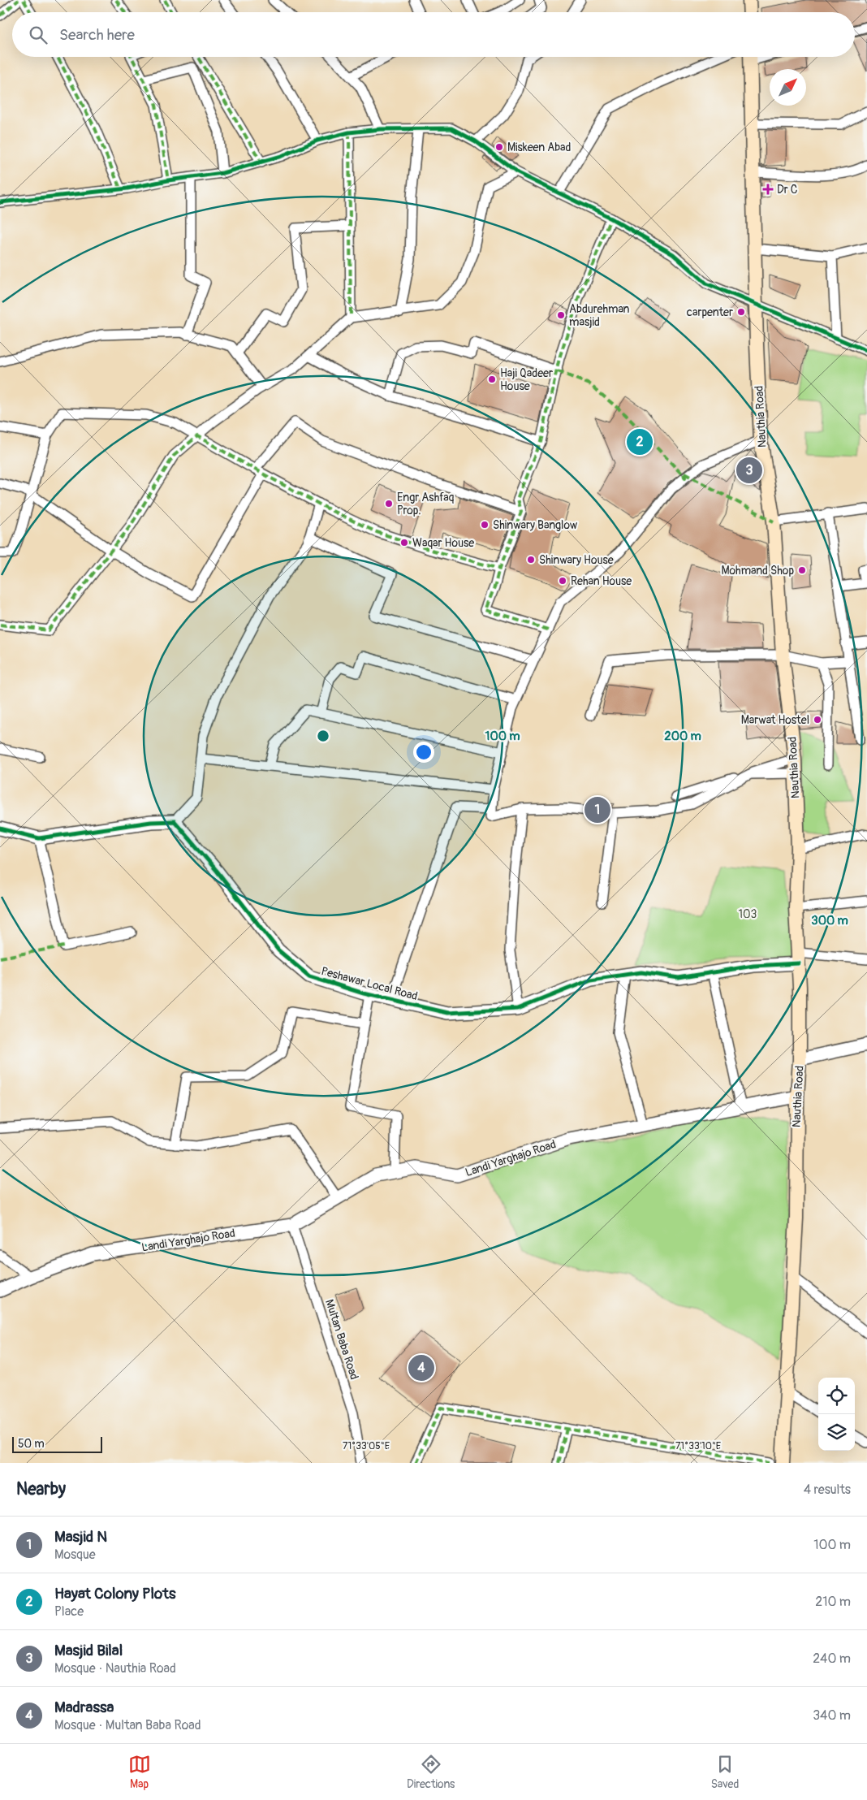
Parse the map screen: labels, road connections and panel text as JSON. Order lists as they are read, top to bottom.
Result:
{
  "streets": {
    "main road": ["Nauthia Road"],
    "street": ["Peshawar Local Road", "Landi Yarghajo Road", "Multan Baba Road"]
  },
  "crossings": [
    ["Nauthia Road", "Peshawar Local Road"],
    ["Nauthia Road", "Landi Yarghajo Road"],
    ["Landi Yarghajo Road", "Multan Baba Road"]
  ],
  "parks": ["103"],
  "places": {
    "other": [
      "Miskeen Abad",
      "carpenter",
      "Abdurehman masjid",
      "Haji Qadeer House",
      "Engr Ashfaq Prop.",
      "Shinwary Banglow",
      "Waqar House",
      "Shinwary House",
      "Mohmand Shop",
      "Rehan House",
      "Marwat Hostel"
    ],
    "health": ["Dr C"]
  },
  "scale_bar": "50 m",
  "north": "top right",
  "page": {
    "search": "Search here",
    "pins": [
      "2",
      "3",
      "1",
      "4"
    ],
    "scale": "50 m",
    "heading": ["Nearby", "4 results"],
    "list": [
      {
        "mark": "1",
        "name": "Masjid N",
        "note": "Mosque",
        "value": "100 m"
      },
      {
        "mark": "2",
        "name": "Hayat Colony Plots",
        "note": "Place",
        "value": "210 m"
      },
      {
        "mark": "3",
        "name": "Masjid Bilal",
        "note": "Mosque · Nauthia Road",
        "value": "240 m"
      },
      {
        "mark": "4",
        "name": "Madrassa",
        "note": "Mosque · Multan Baba Road",
        "value": "340 m"
      }
    ],
    "nav": ["Map", "Directions", "Saved"]
  },
  "coordinates": ["71°33'05\"E", "71°33'10\"E"],
  "rings": ["100 m", "200 m", "300 m"]
}
